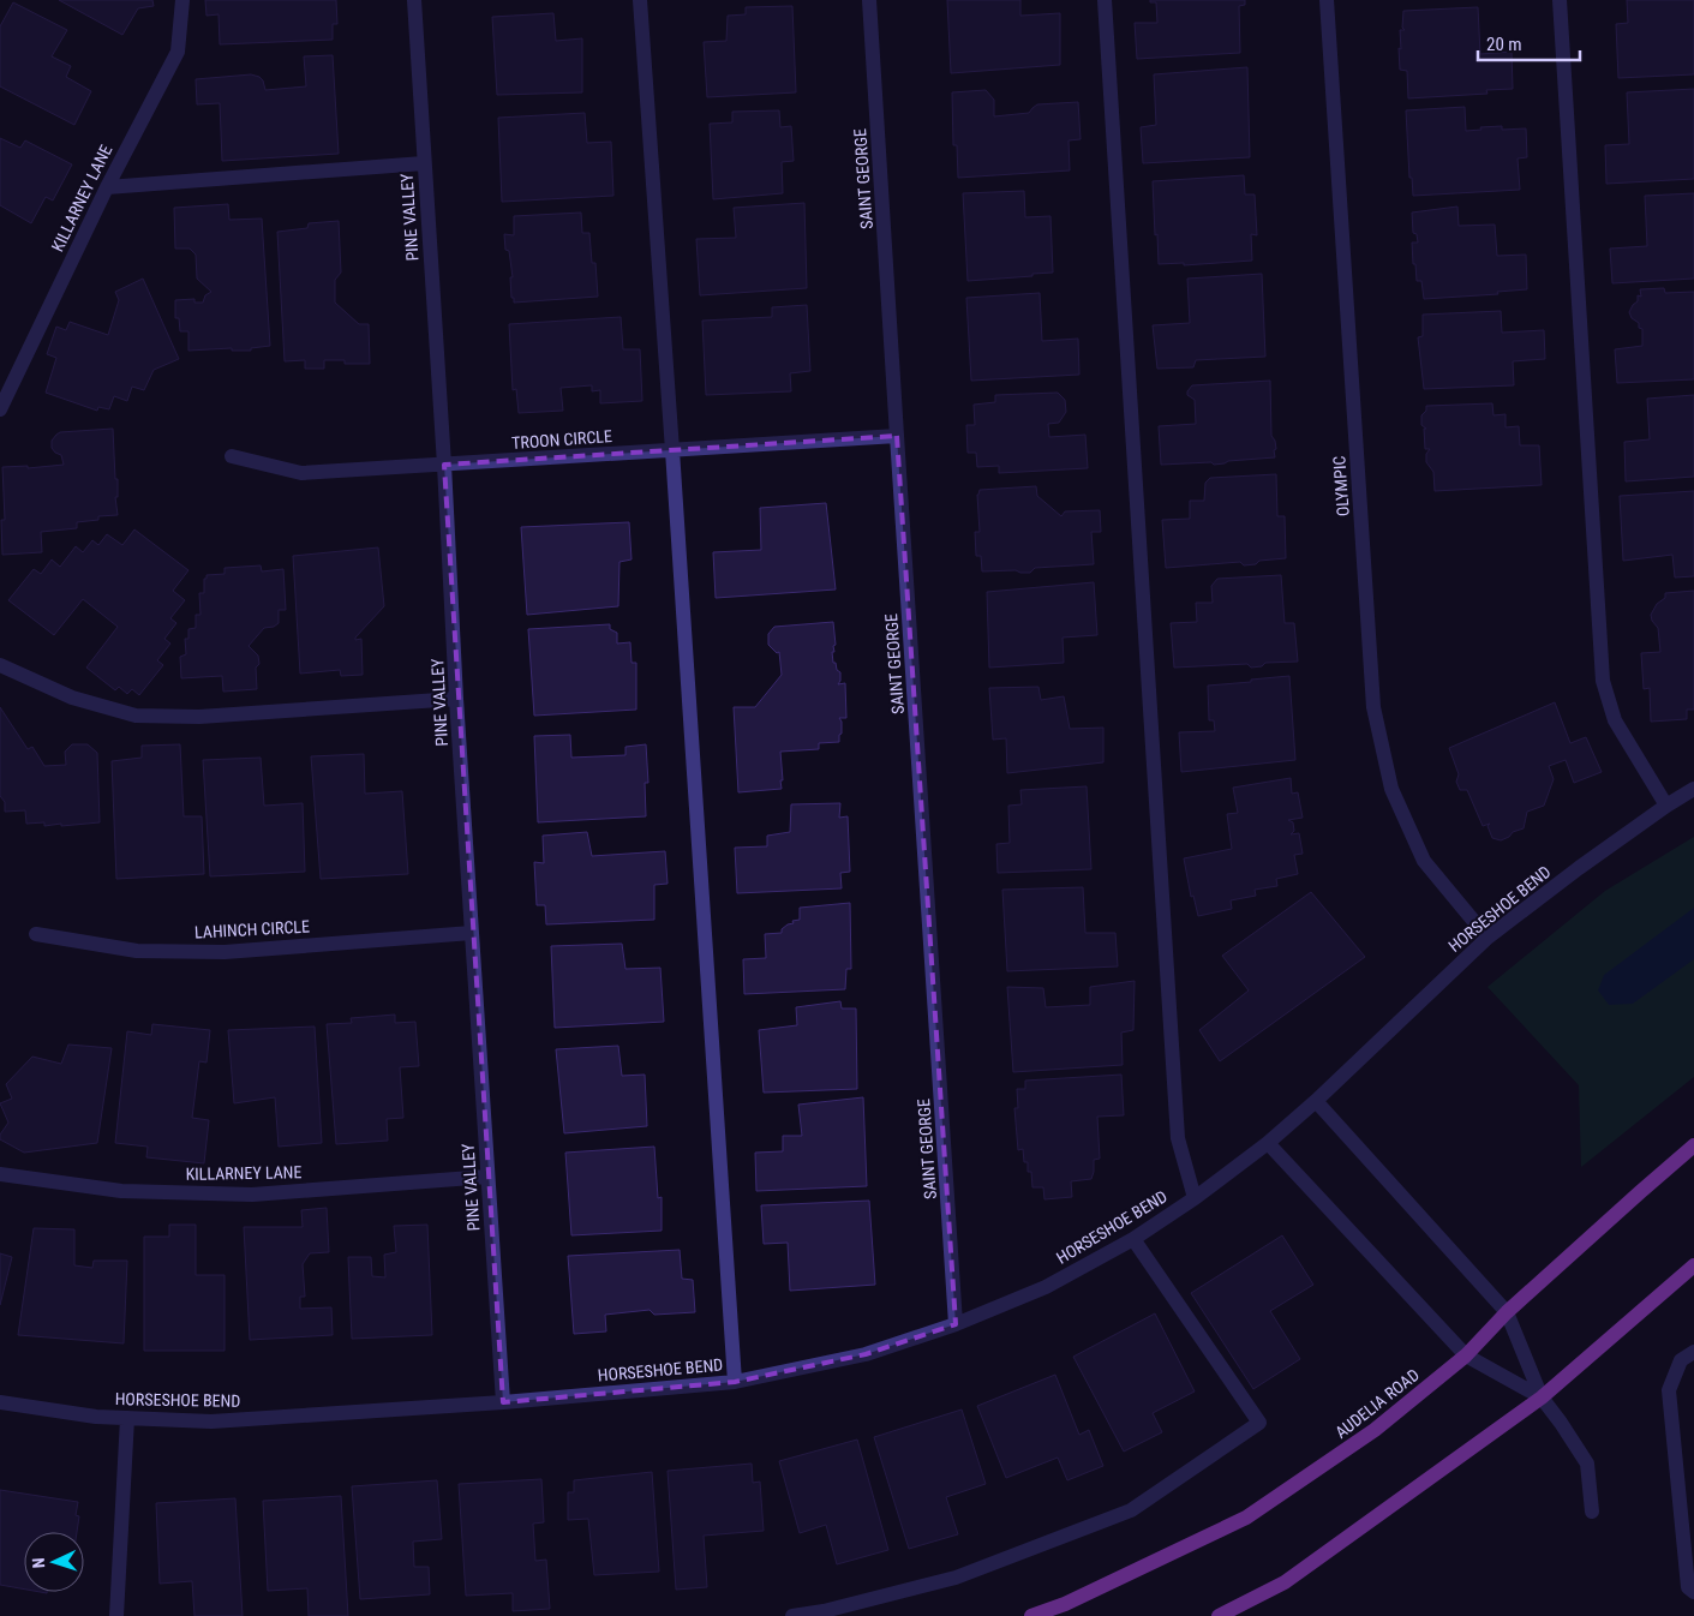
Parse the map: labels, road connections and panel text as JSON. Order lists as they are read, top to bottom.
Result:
{
  "streets": {
    "main road": ["AUDELIA ROAD"],
    "street": [
      "SAINT GEORGE",
      "KILLARNEY LANE",
      "PINE VALLEY",
      "TROON CIRCLE",
      "OLYMPIC",
      "HORSESHOE BEND",
      "LAHINCH CIRCLE"
    ]
  },
  "crossings": [
    ["SAINT GEORGE", "TROON CIRCLE"],
    ["SAINT GEORGE", "HORSESHOE BEND"],
    ["KILLARNEY LANE", "PINE VALLEY"],
    ["PINE VALLEY", "TROON CIRCLE"],
    ["PINE VALLEY", "HORSESHOE BEND"],
    ["PINE VALLEY", "LAHINCH CIRCLE"],
    ["OLYMPIC", "HORSESHOE BEND"]
  ],
  "scale_bar": "20 m",
  "north": "left"
}
